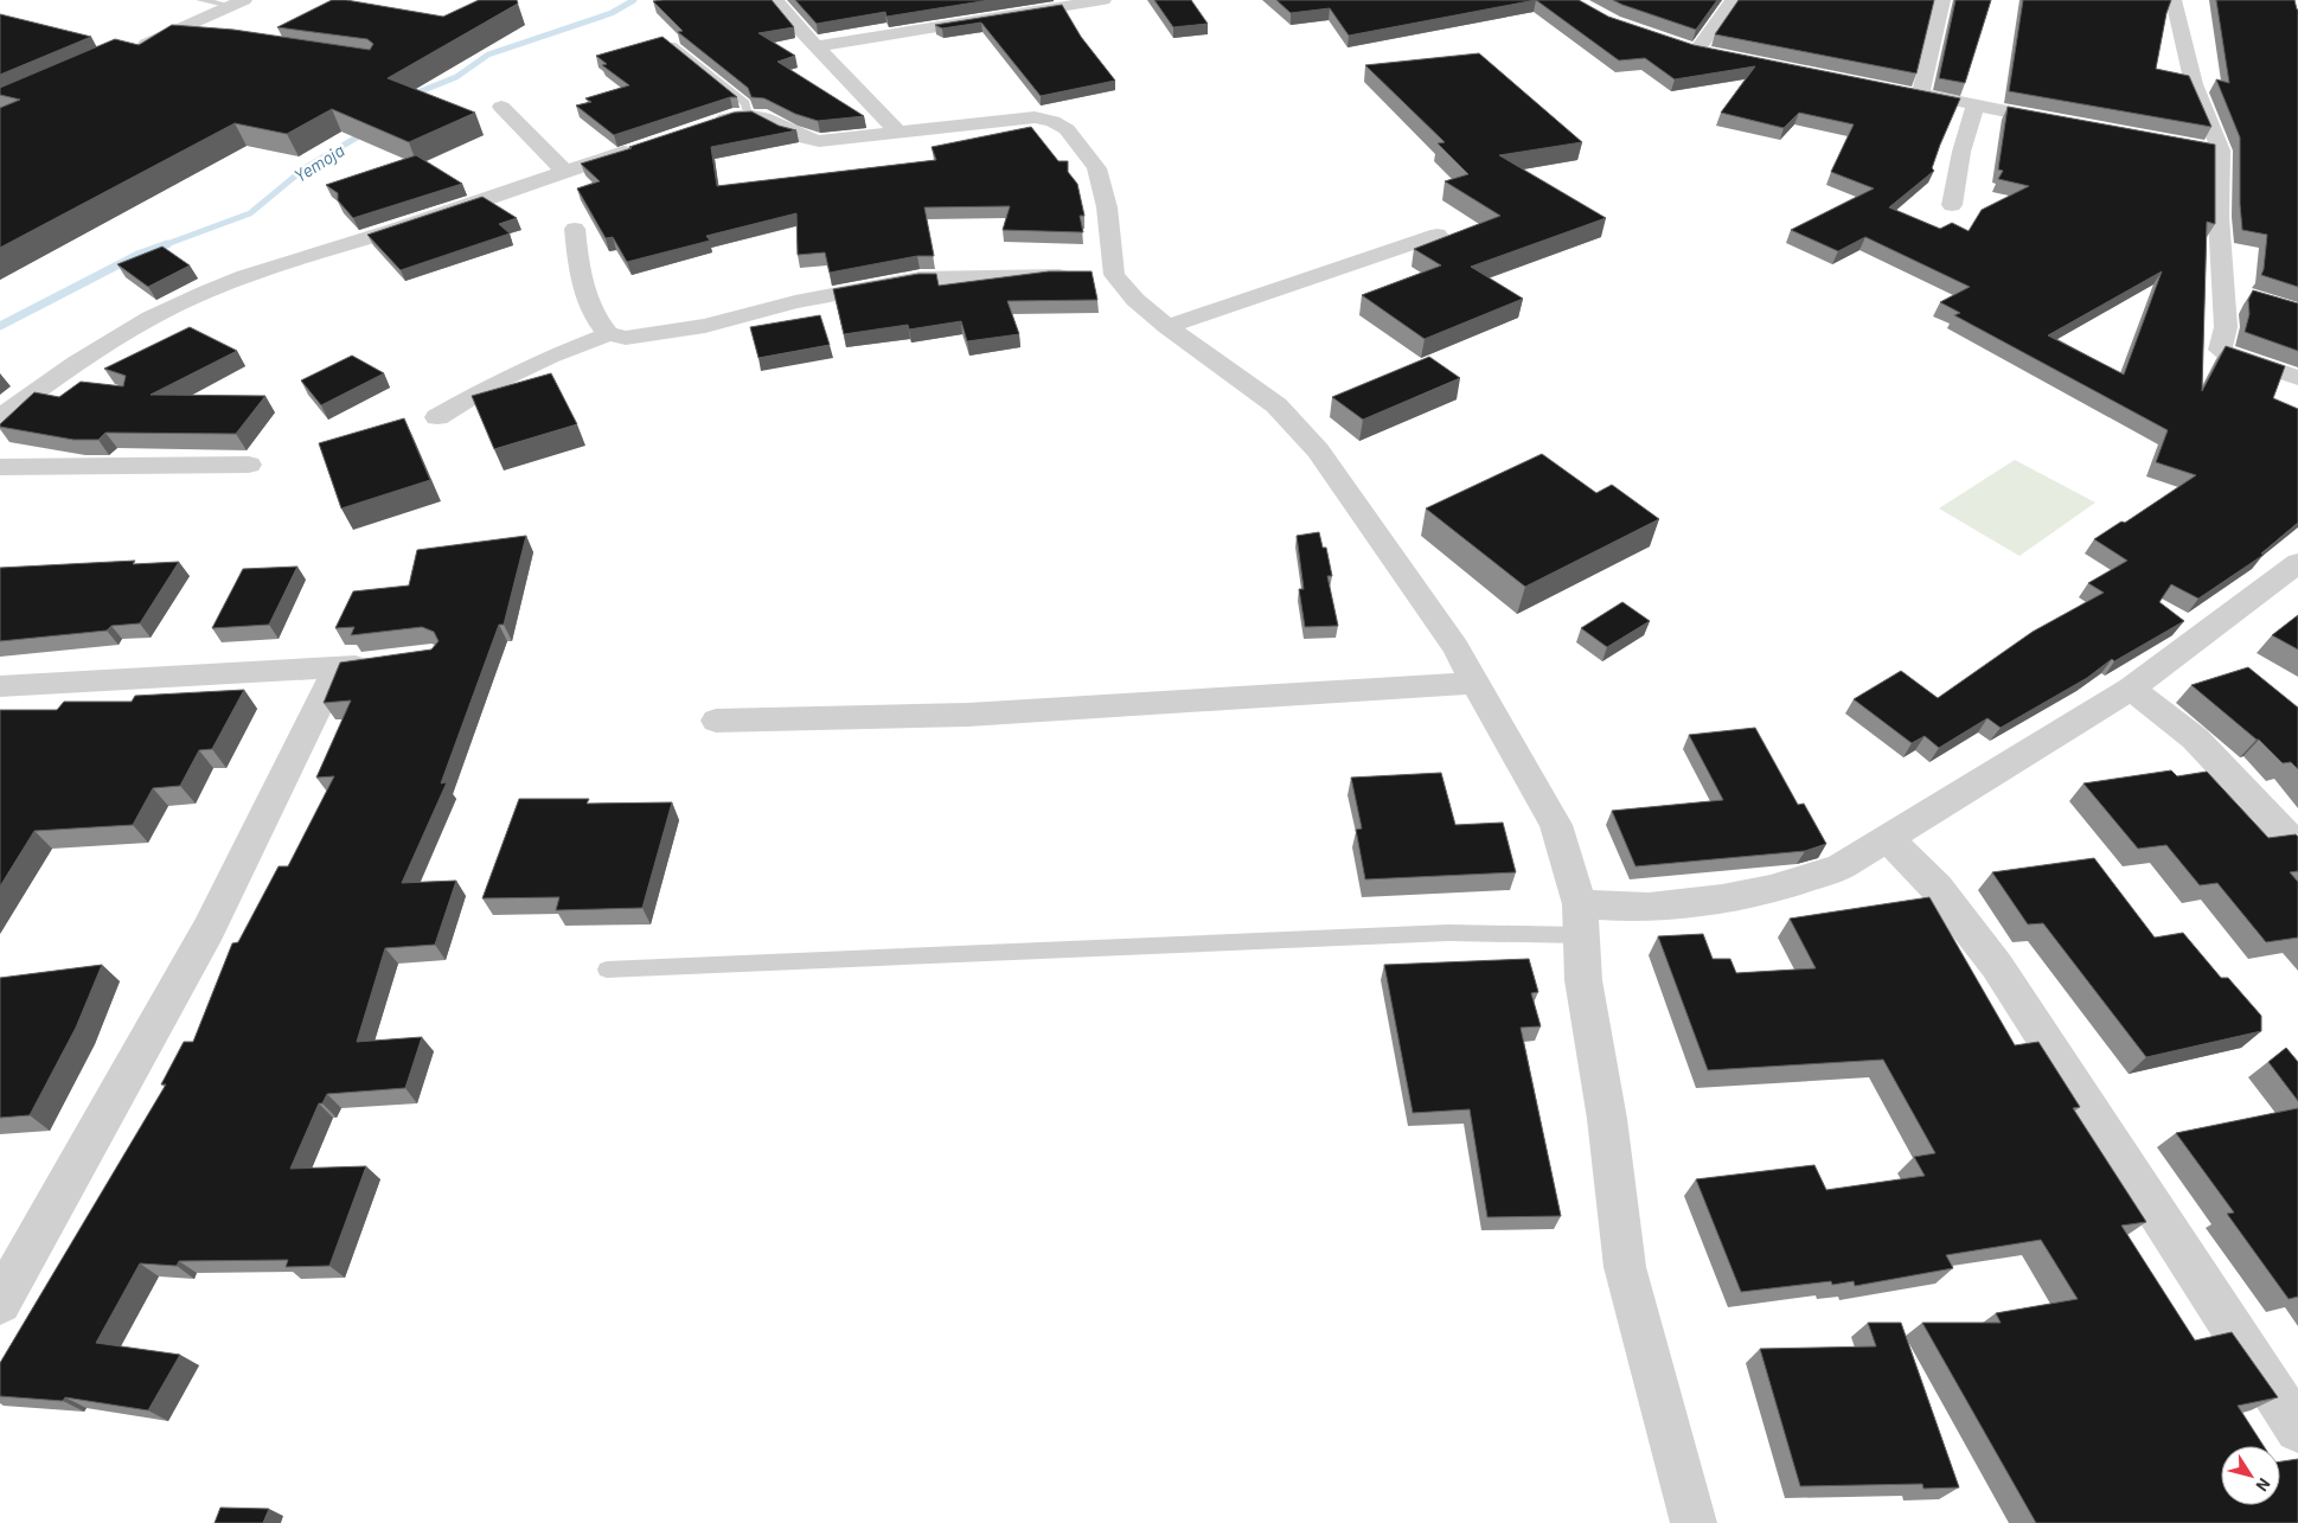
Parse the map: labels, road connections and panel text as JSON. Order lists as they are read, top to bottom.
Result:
{
  "water": ["Yemoja"],
  "north": "bottom right"
}
